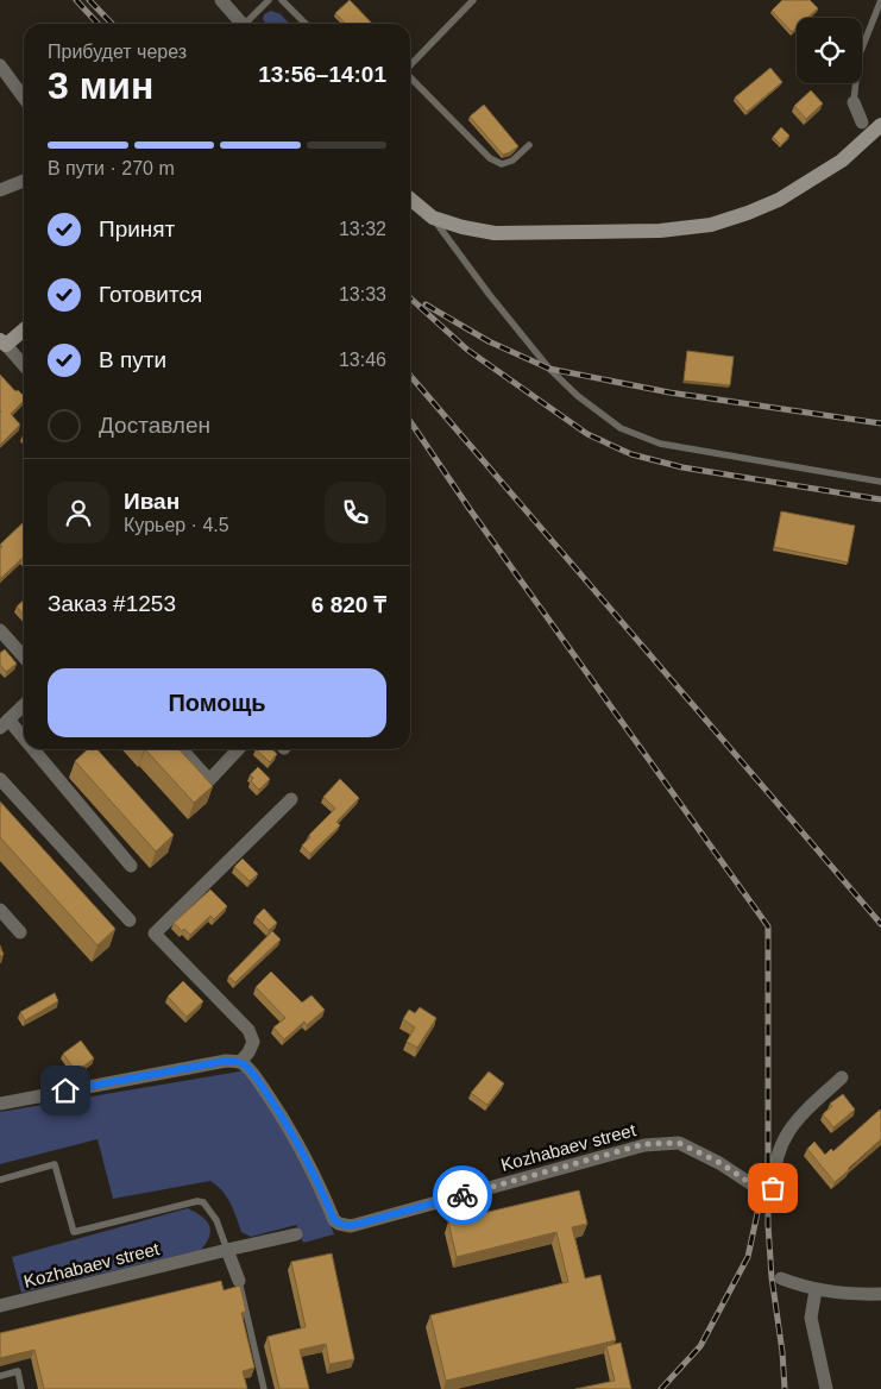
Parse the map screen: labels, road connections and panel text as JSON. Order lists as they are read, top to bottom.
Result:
{
  "streets": {
    "street": ["Kozhabaev street"]
  },
  "page": {
    "heading": ["3 мин", "Прибудет через", "13:56–14:01"],
    "panel": [
      "Иван",
      "Курьер · 4.5",
      "Заказ #1253",
      "6 820 ₸"
    ],
    "bar": "В пути · 270 m",
    "list": [
      ["Принят", "13:32"],
      ["Готовится", "13:33"],
      ["В пути", "13:46"],
      "Доставлен"
    ],
    "buttons": "Помощь"
  }
}
